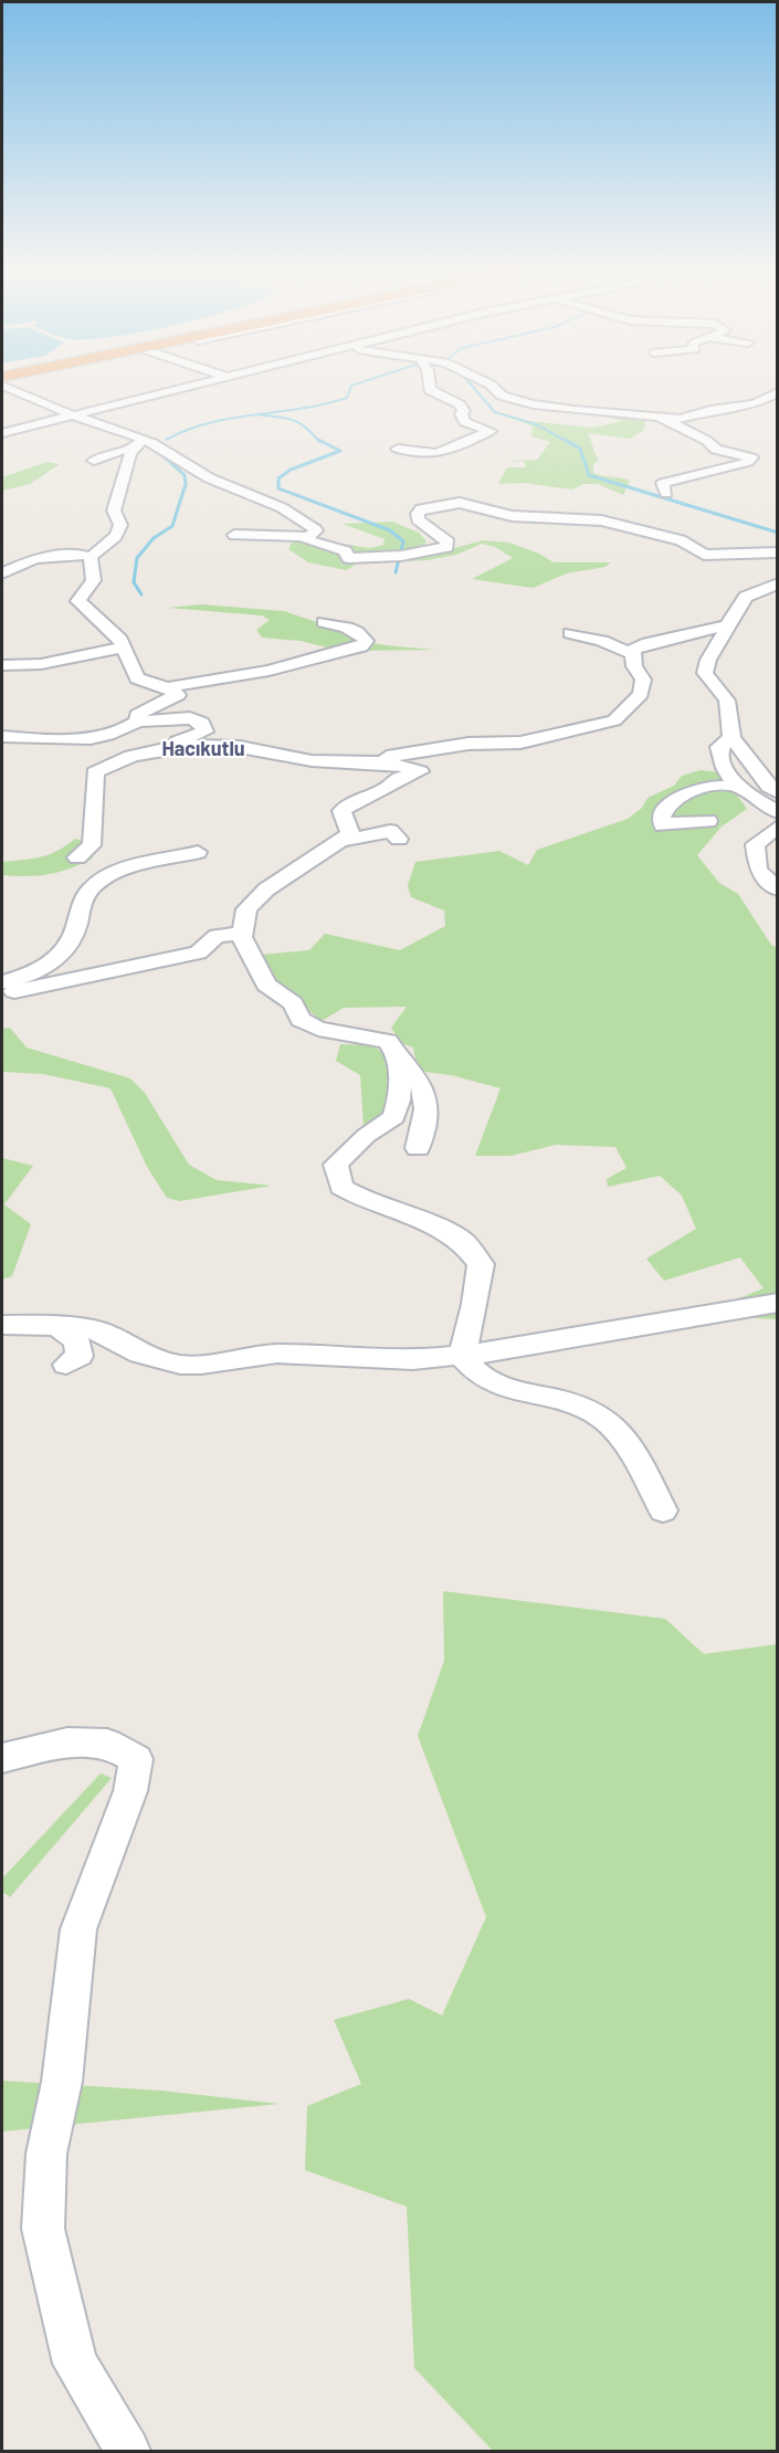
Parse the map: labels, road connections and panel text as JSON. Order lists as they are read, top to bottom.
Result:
{
  "districts": ["Hacıkutlu"]
}
